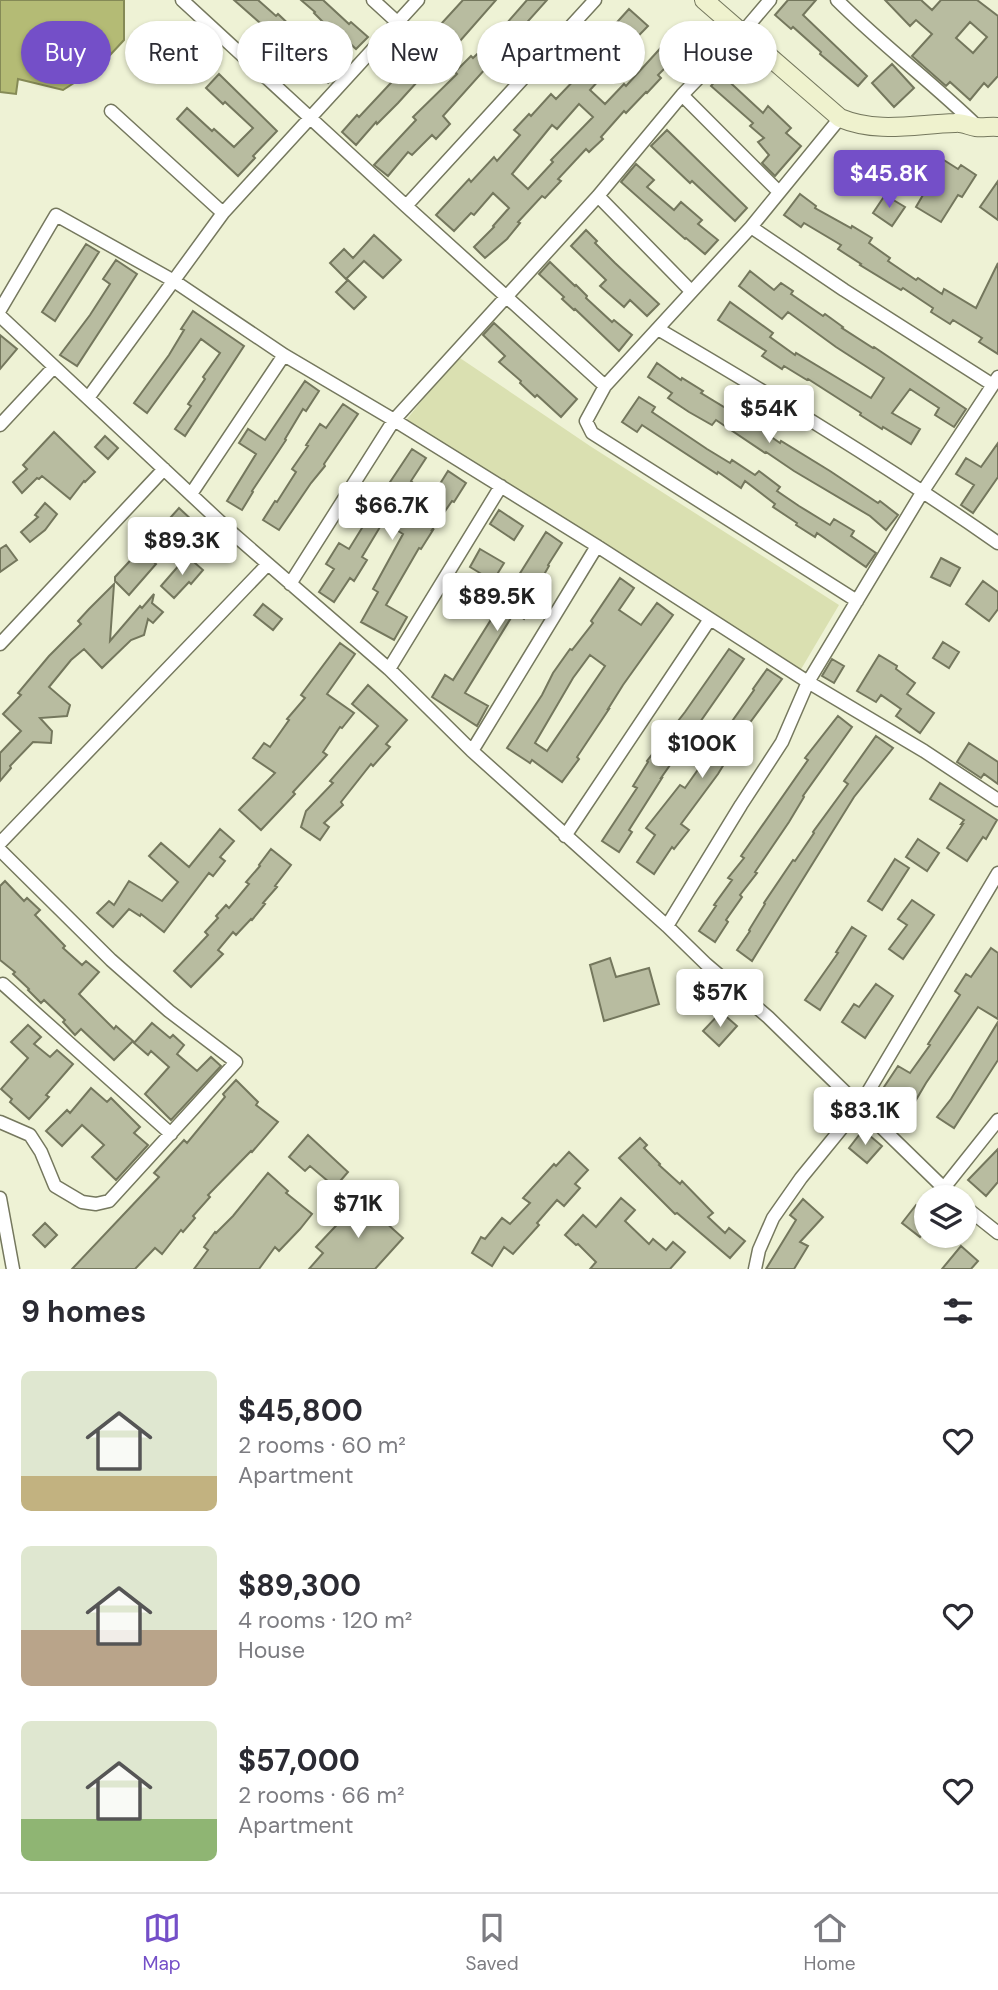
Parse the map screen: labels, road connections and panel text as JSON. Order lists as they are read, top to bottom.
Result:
{
  "page": {
    "chip": [
      "Buy",
      "Rent",
      "Filters",
      "New",
      "Apartment",
      "House"
    ],
    "price": [
      "$45.8K",
      "$54K",
      "$66.7K",
      "$89.3K",
      "$89.5K",
      "$100K",
      "$57K",
      "$83.1K",
      "$71K"
    ],
    "heading": "9 homes",
    "list": [
      {
        "name": "$45,800",
        "note": "2 rooms · 60 m² · Apartment"
      },
      {
        "name": "$89,300",
        "note": "4 rooms · 120 m² · House"
      },
      {
        "name": "$57,000",
        "note": "2 rooms · 66 m² · Apartment"
      }
    ],
    "tabs": ["Map", "Saved", "Home"]
  }
}
